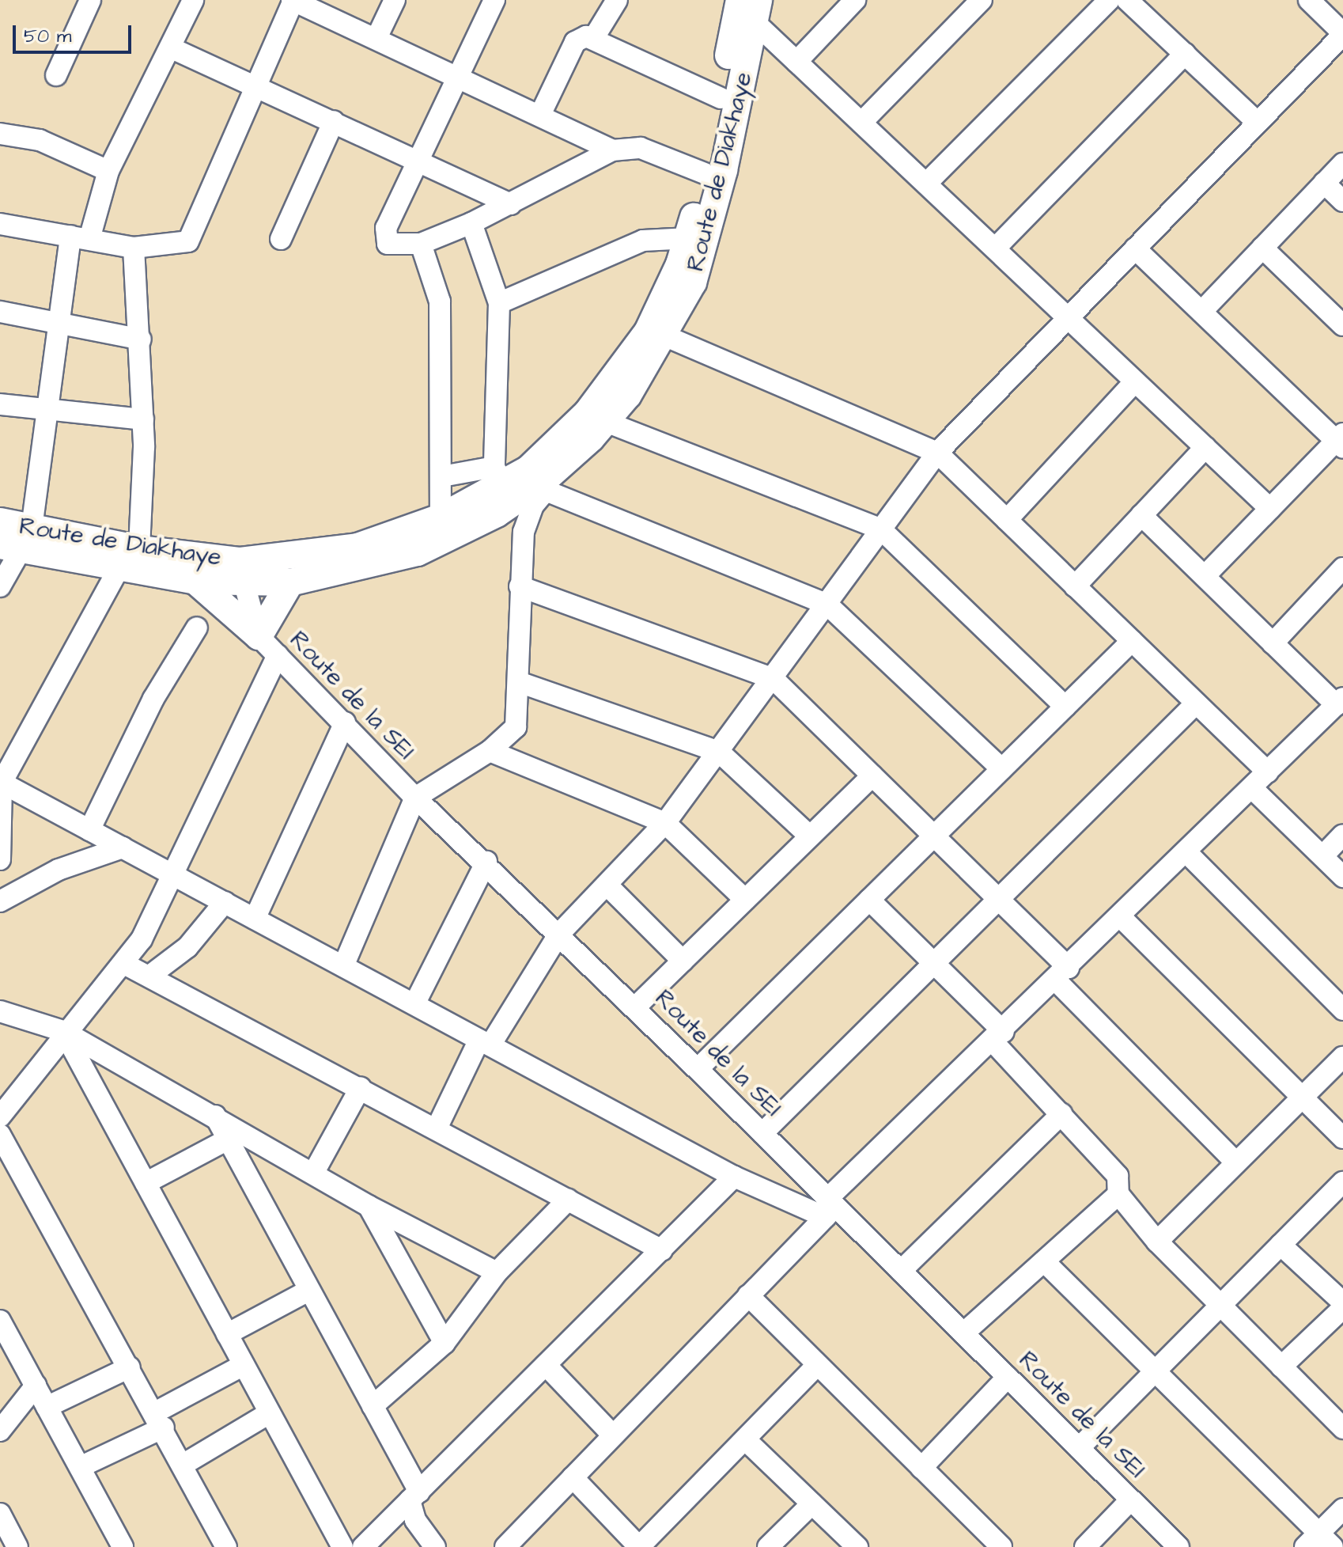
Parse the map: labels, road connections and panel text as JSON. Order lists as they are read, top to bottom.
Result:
{
  "streets": {
    "main road": ["Route de Diakhaye"],
    "street": ["Route de la SEI"]
  },
  "crossings": [
    ["Route de Diakhaye", "Route de la SEI"]
  ],
  "scale_bar": "50 m"
}
